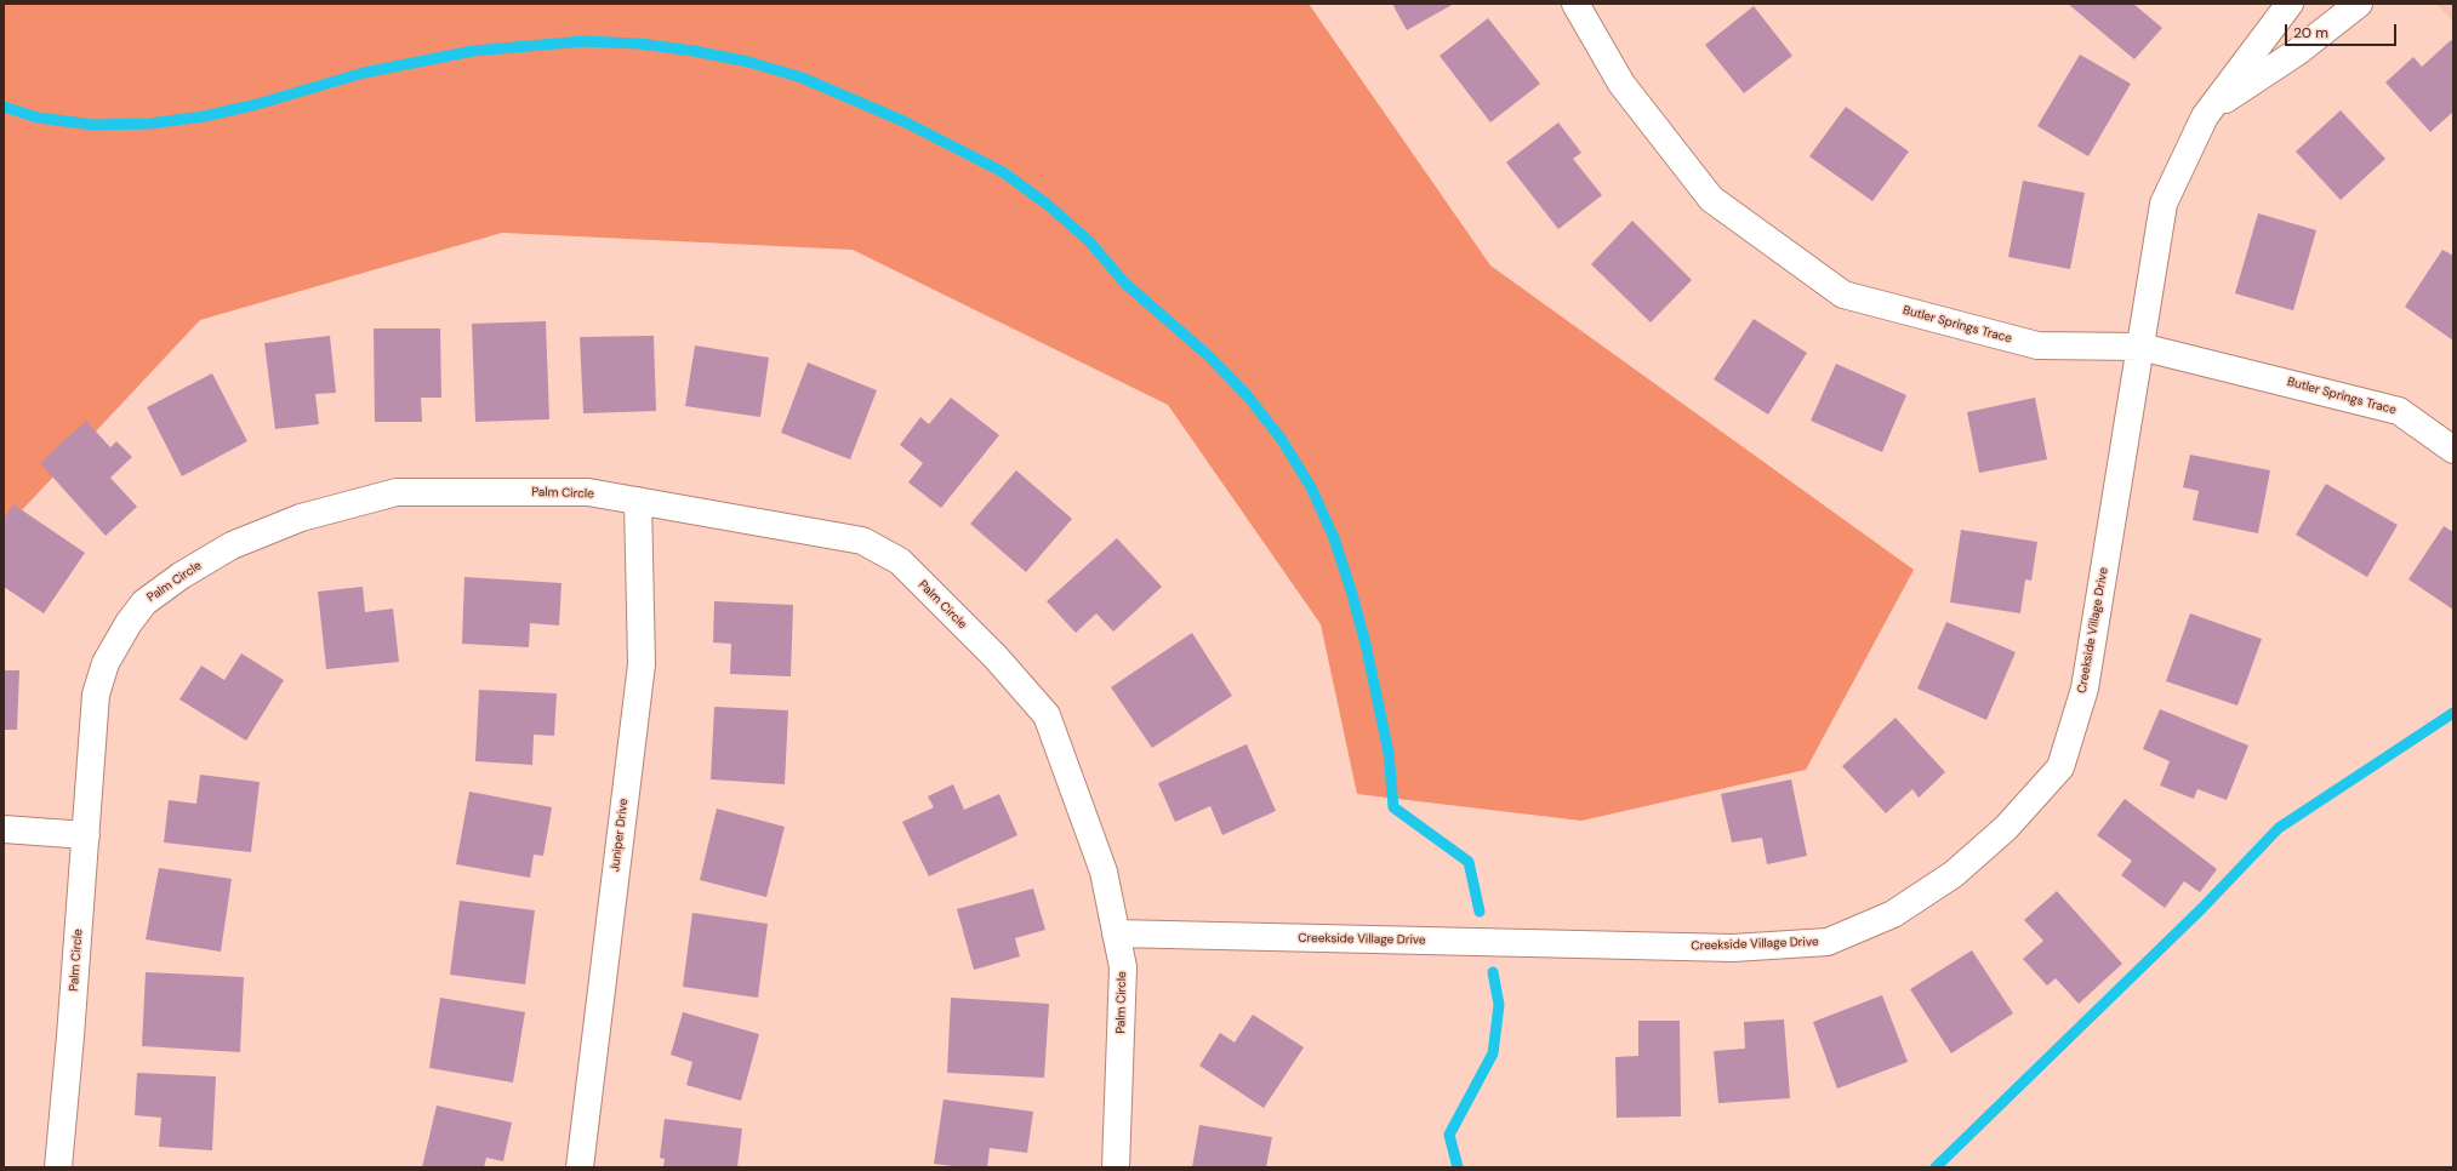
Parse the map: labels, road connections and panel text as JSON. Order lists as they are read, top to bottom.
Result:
{
  "streets": {
    "street": [
      "Butler Springs Trace",
      "Palm Circle",
      "Creekside Village Drive",
      "Juniper Drive"
    ]
  },
  "crossings": [
    ["Butler Springs Trace", "Creekside Village Drive"],
    ["Palm Circle", "Creekside Village Drive"],
    ["Palm Circle", "Juniper Drive"]
  ],
  "scale_bar": "20 m"
}
